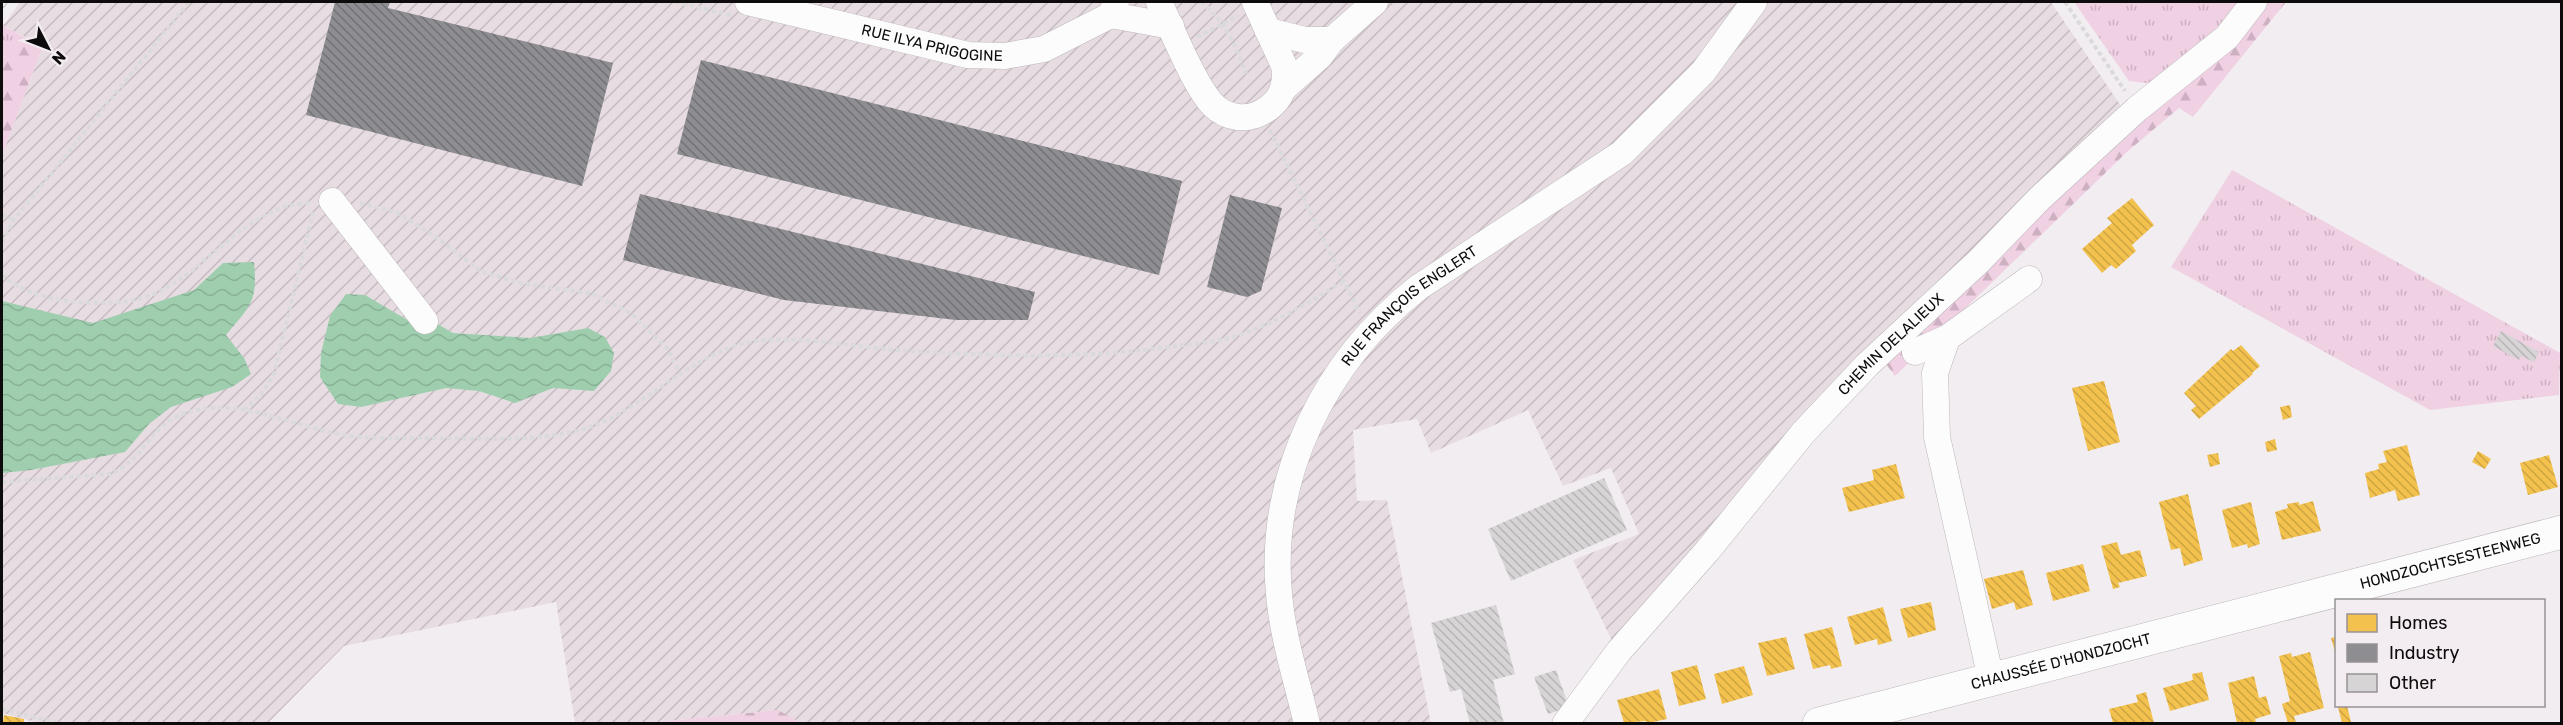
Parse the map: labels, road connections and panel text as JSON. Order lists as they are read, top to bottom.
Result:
{
  "streets": {
    "main road": ["HONDZOCHTSESTEENWEG", "CHAUSSÉE D'HONDZOCHT"],
    "street": ["RUE ILYA PRIGOGINE", "RUE FRANÇOIS ENGLERT", "CHEMIN DELALIEUX"]
  },
  "crossings": [
    ["HONDZOCHTSESTEENWEG", "CHAUSSÉE D'HONDZOCHT"]
  ],
  "legend": ["Homes", "Industry", "Other"],
  "north": "bottom right"
}
